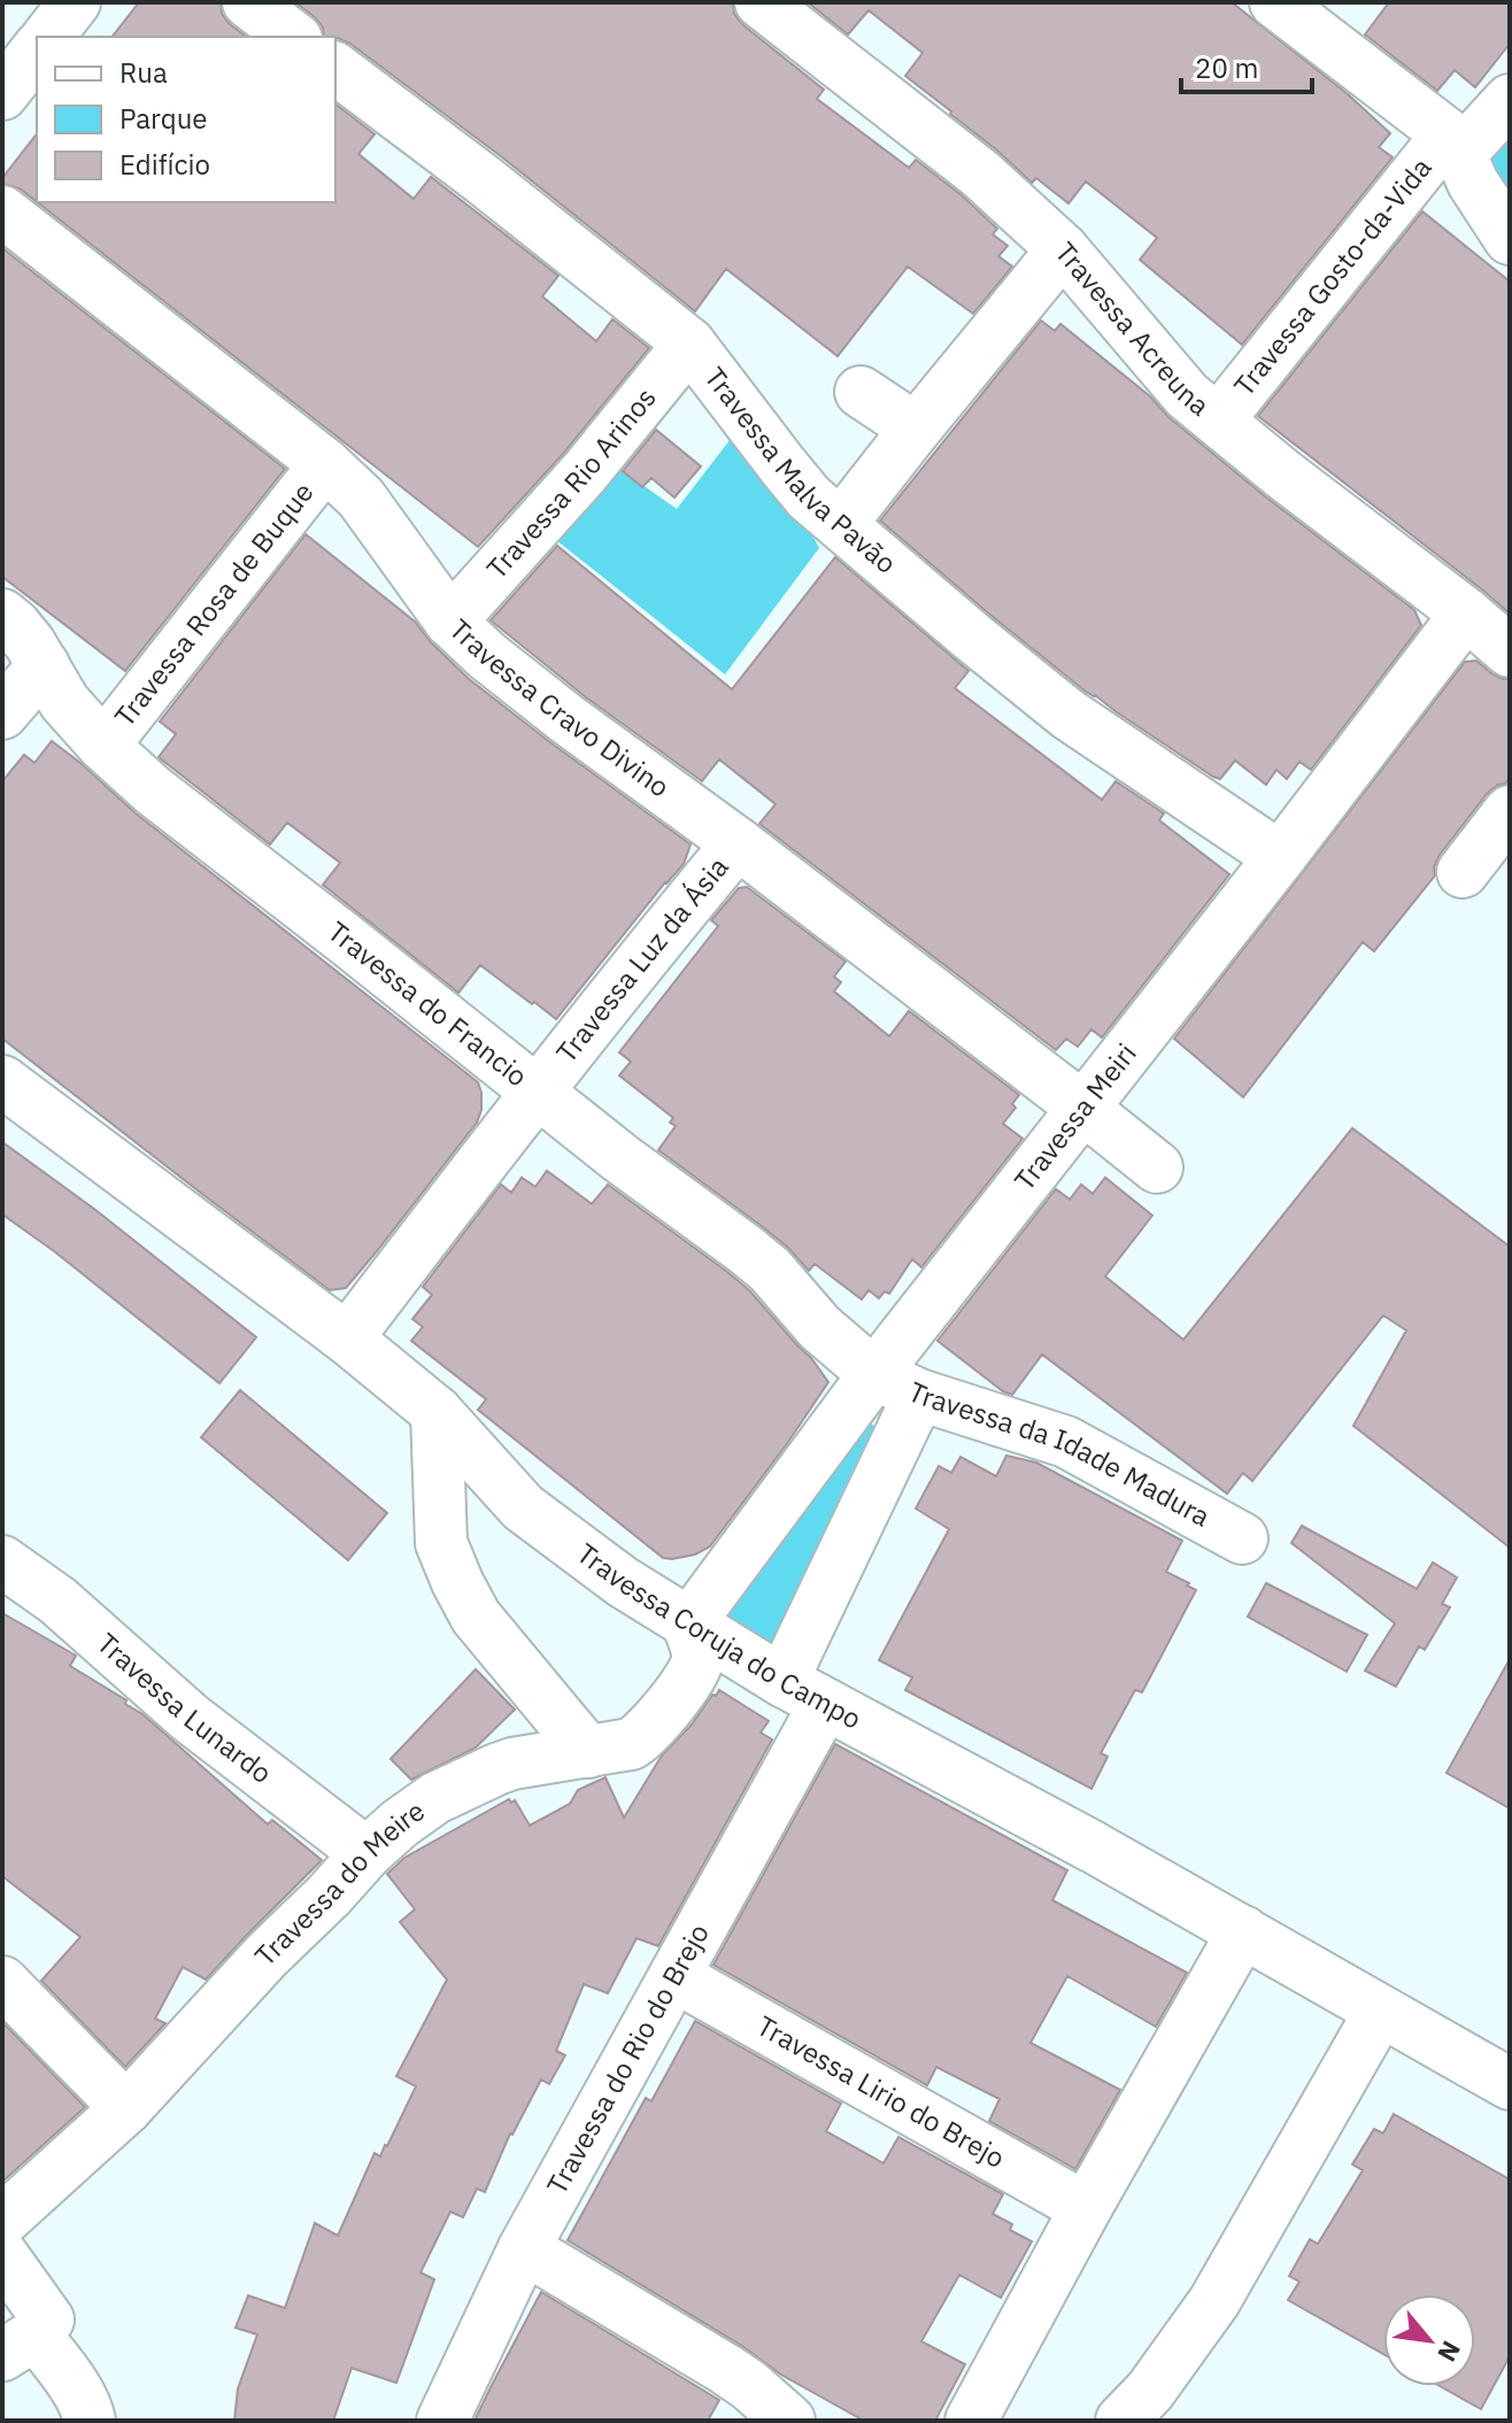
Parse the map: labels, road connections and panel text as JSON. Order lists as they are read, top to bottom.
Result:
{
  "streets": {
    "street": [
      "Travessa Gosto-da-Vida",
      "Travessa Acreuna",
      "Travessa Malva Pavão",
      "Travessa Rio Arinos",
      "Travessa Rosa de Buque",
      "Travessa Cravo Divino",
      "Travessa Luz da Ásia",
      "Travessa do Francio",
      "Travessa Meiri",
      "Travessa da Idade Madura",
      "Travessa Coruja do Campo",
      "Travessa Lunardo",
      "Travessa do Meire",
      "Travessa do Rio do Brejo",
      "Travessa Lirio do Brejo"
    ]
  },
  "crossings": [
    ["Travessa Gosto-da-Vida", "Travessa Acreuna"],
    ["Travessa Acreuna", "Travessa Meiri"],
    ["Travessa Malva Pavão", "Travessa Rio Arinos"],
    ["Travessa Malva Pavão", "Travessa Meiri"],
    ["Travessa Rio Arinos", "Travessa Cravo Divino"],
    ["Travessa Rosa de Buque", "Travessa Cravo Divino"],
    ["Travessa Rosa de Buque", "Travessa do Francio"],
    ["Travessa Cravo Divino", "Travessa Luz da Ásia"],
    ["Travessa Cravo Divino", "Travessa Meiri"],
    ["Travessa Luz da Ásia", "Travessa do Francio"],
    ["Travessa Luz da Ásia", "Travessa Coruja do Campo"],
    ["Travessa do Francio", "Travessa Meiri"],
    ["Travessa do Francio", "Travessa da Idade Madura"],
    ["Travessa Meiri", "Travessa da Idade Madura"],
    ["Travessa Meiri", "Travessa Coruja do Campo"],
    ["Travessa Meiri", "Travessa do Meire"],
    ["Travessa da Idade Madura", "Travessa do Rio do Brejo"],
    ["Travessa Coruja do Campo", "Travessa do Meire"],
    ["Travessa Coruja do Campo", "Travessa do Rio do Brejo"],
    ["Travessa Lunardo", "Travessa do Meire"],
    ["Travessa do Rio do Brejo", "Travessa Lirio do Brejo"]
  ],
  "legend": ["Rua", "Parque", "Edifício"],
  "scale_bar": "20 m",
  "north": "bottom right"
}
